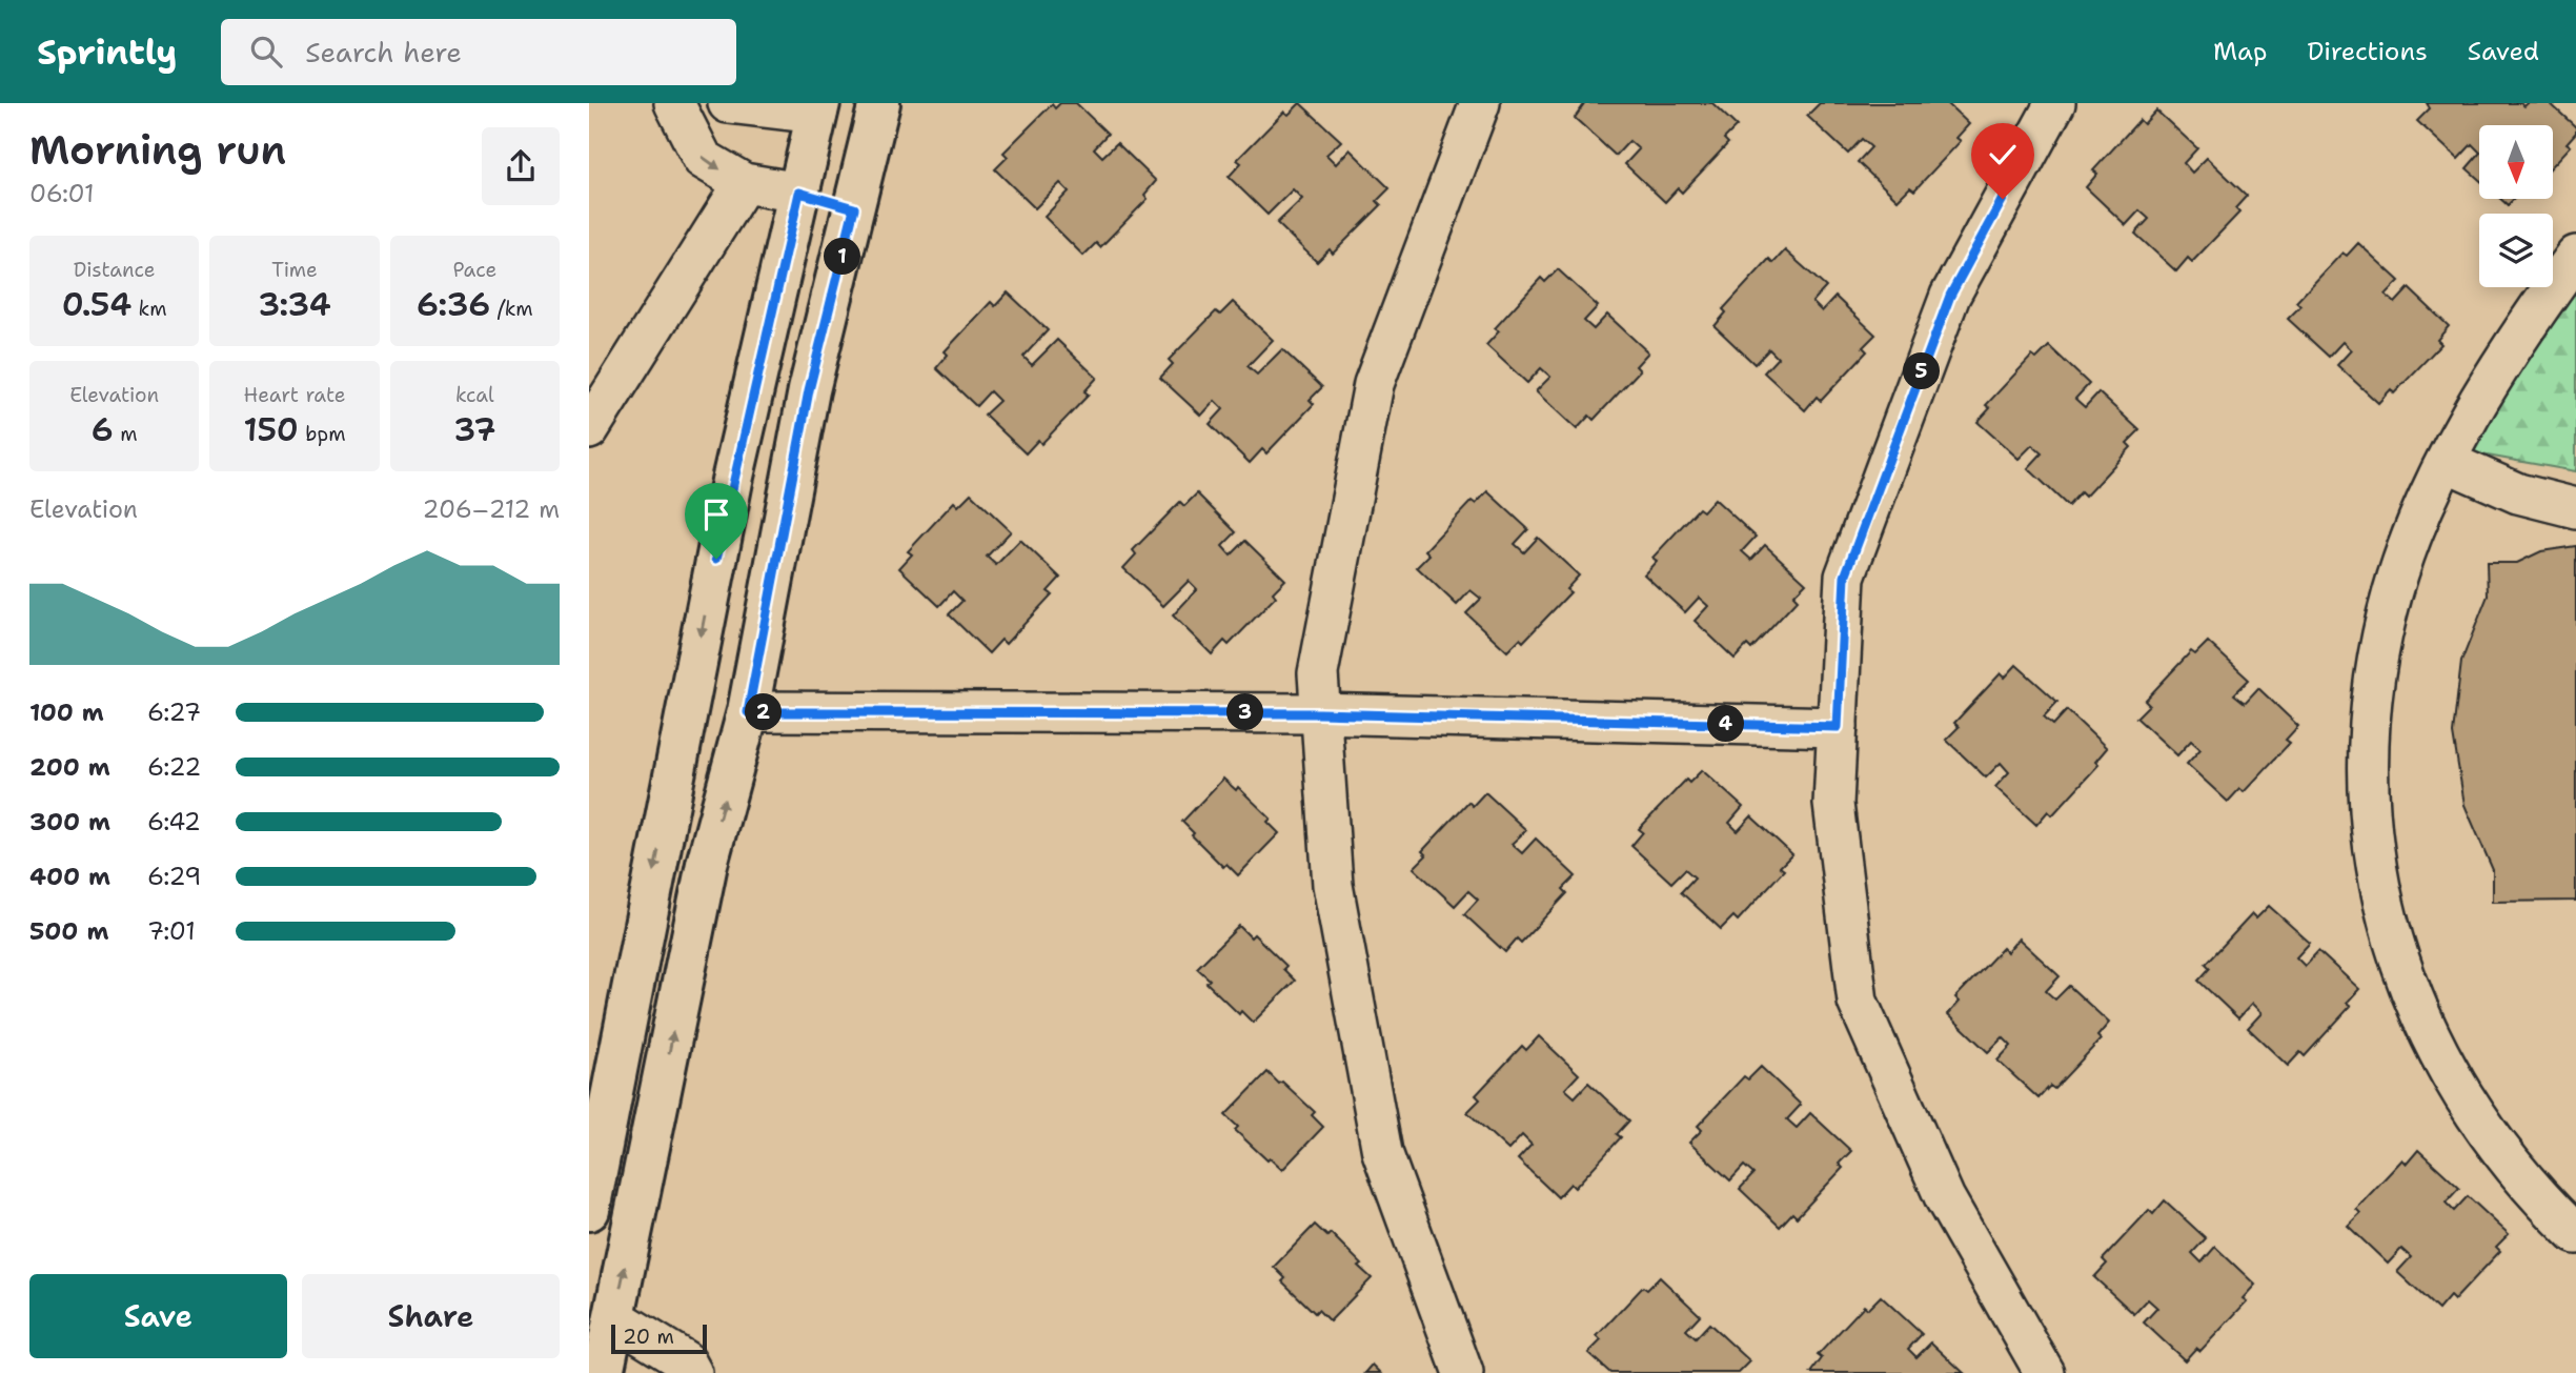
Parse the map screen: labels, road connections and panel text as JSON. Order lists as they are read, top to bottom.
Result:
{
  "scale_bar": "20 m",
  "north": "bottom",
  "page": {
    "header": "Sprintly",
    "search": "Search here",
    "nav": ["Map", "Directions", "Saved"],
    "heading": ["Morning run", "06:01"],
    "stats": [
      ["Distance", "0.54 km"],
      ["Time", "3:34"],
      ["Pace", "6:36 /km"],
      ["Elevation", "6 m"],
      ["Heart rate", "150 bpm"],
      ["kcal", "37"]
    ],
    "pins": [
      "1",
      "5",
      "2",
      "3",
      "4"
    ],
    "chart": ["Elevation", "206–212 m"],
    "list": [
      {
        "name": "100 m",
        "note": "6:27"
      },
      {
        "name": "200 m",
        "note": "6:22"
      },
      {
        "name": "300 m",
        "note": "6:42"
      },
      {
        "name": "400 m",
        "note": "6:29"
      },
      {
        "name": "500 m",
        "note": "7:01"
      }
    ],
    "buttons": ["Save", "Share"],
    "scale": "20 m"
  }
}
